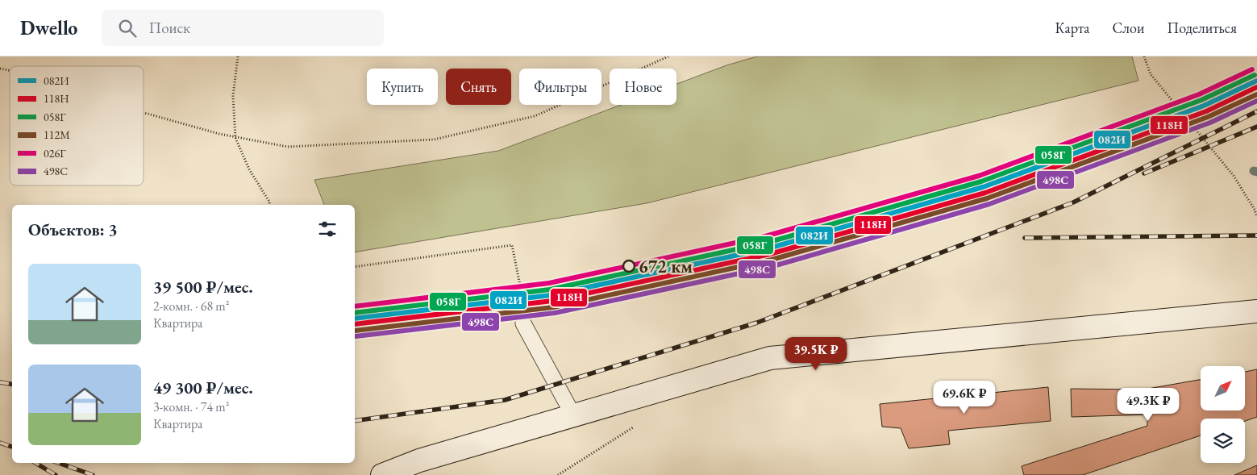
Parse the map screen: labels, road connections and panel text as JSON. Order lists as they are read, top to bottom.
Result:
{
  "places": ["672 км"],
  "lines": [
    "transit line 026Г",
    "transit line 058Г",
    "transit line 082И",
    "transit line 118Н",
    "transit line 112М",
    "transit line 498С"
  ],
  "legend": [
    "082И",
    "118Н",
    "058Г",
    "112М",
    "026Г",
    "498С"
  ],
  "north": "top right",
  "page": {
    "header": "Dwello",
    "search": "Поиск",
    "nav": ["Карта", "Слои", "Поделиться"],
    "chip": [
      "Купить",
      "Снять",
      "Фильтры",
      "Новое"
    ],
    "heading": "Объектов: 3",
    "list": [
      {
        "name": "39 500 ₽/мес.",
        "note": "2-комн. · 68 m² · Квартира"
      },
      {
        "name": "49 300 ₽/мес.",
        "note": "3-комн. · 74 m² · Квартира"
      }
    ],
    "price": ["39.5K ₽", "69.6K ₽", "49.3K ₽"]
  }
}
